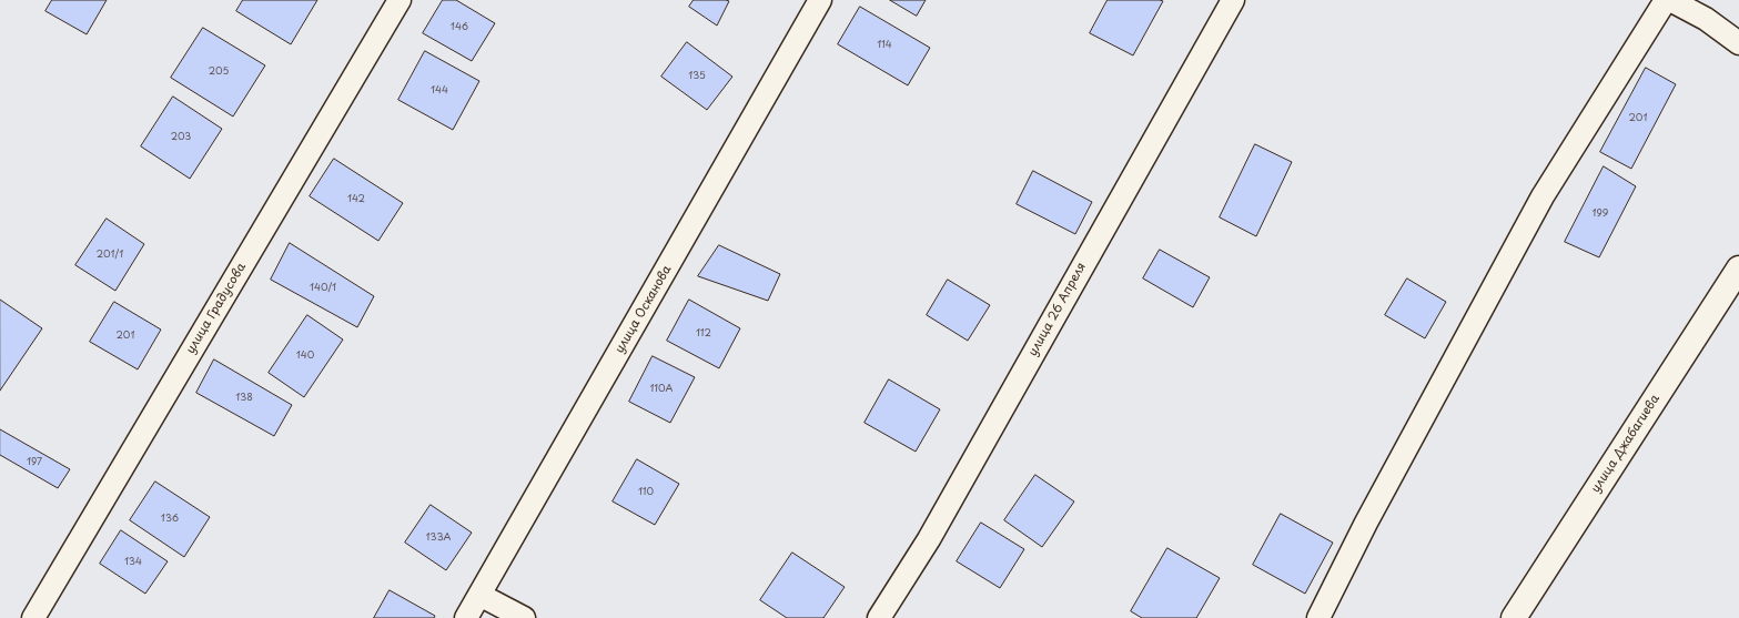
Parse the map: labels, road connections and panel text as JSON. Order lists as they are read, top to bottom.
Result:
{
  "streets": {
    "main road": ["улица Джабагиева"],
    "street": ["улица Градусова", "улица Осканова", "улица 26 Апреля"]
  },
  "house_numbers": [
    "146",
    "114",
    "205",
    "135",
    "144",
    "201",
    "203",
    "142",
    "199",
    "201/1",
    "140/1",
    "112",
    "201",
    "140",
    "110А",
    "138",
    "197",
    "110",
    "136",
    "133А",
    "134"
  ]
}
